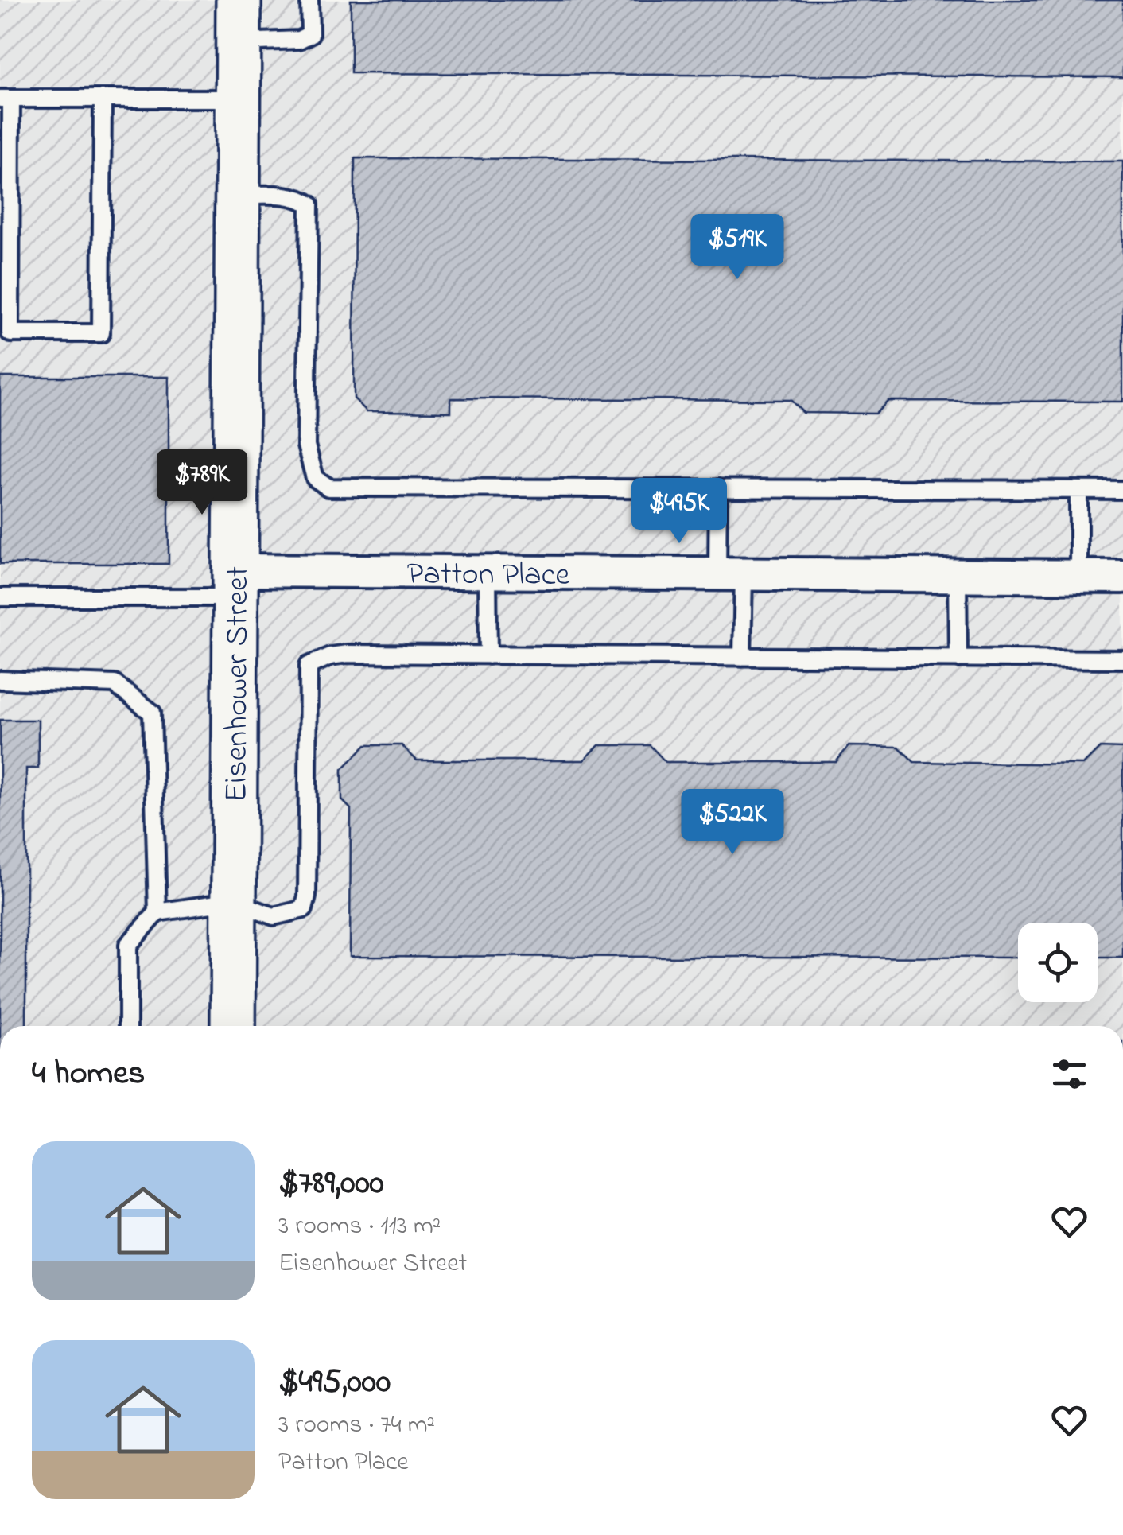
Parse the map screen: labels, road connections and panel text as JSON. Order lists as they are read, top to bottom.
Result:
{
  "streets": {
    "street": ["Patton Place", "Eisenhower Street"]
  },
  "crossings": [
    ["Patton Place", "Eisenhower Street"]
  ],
  "page": {
    "price": [
      "$519K",
      "$789K",
      "$495K",
      "$522K"
    ],
    "heading": "4 homes",
    "list": [
      {
        "name": "$789,000",
        "note": "3 rooms · 113 m² · Eisenhower Street"
      },
      {
        "name": "$495,000",
        "note": "3 rooms · 74 m² · Patton Place"
      }
    ]
  }
}
